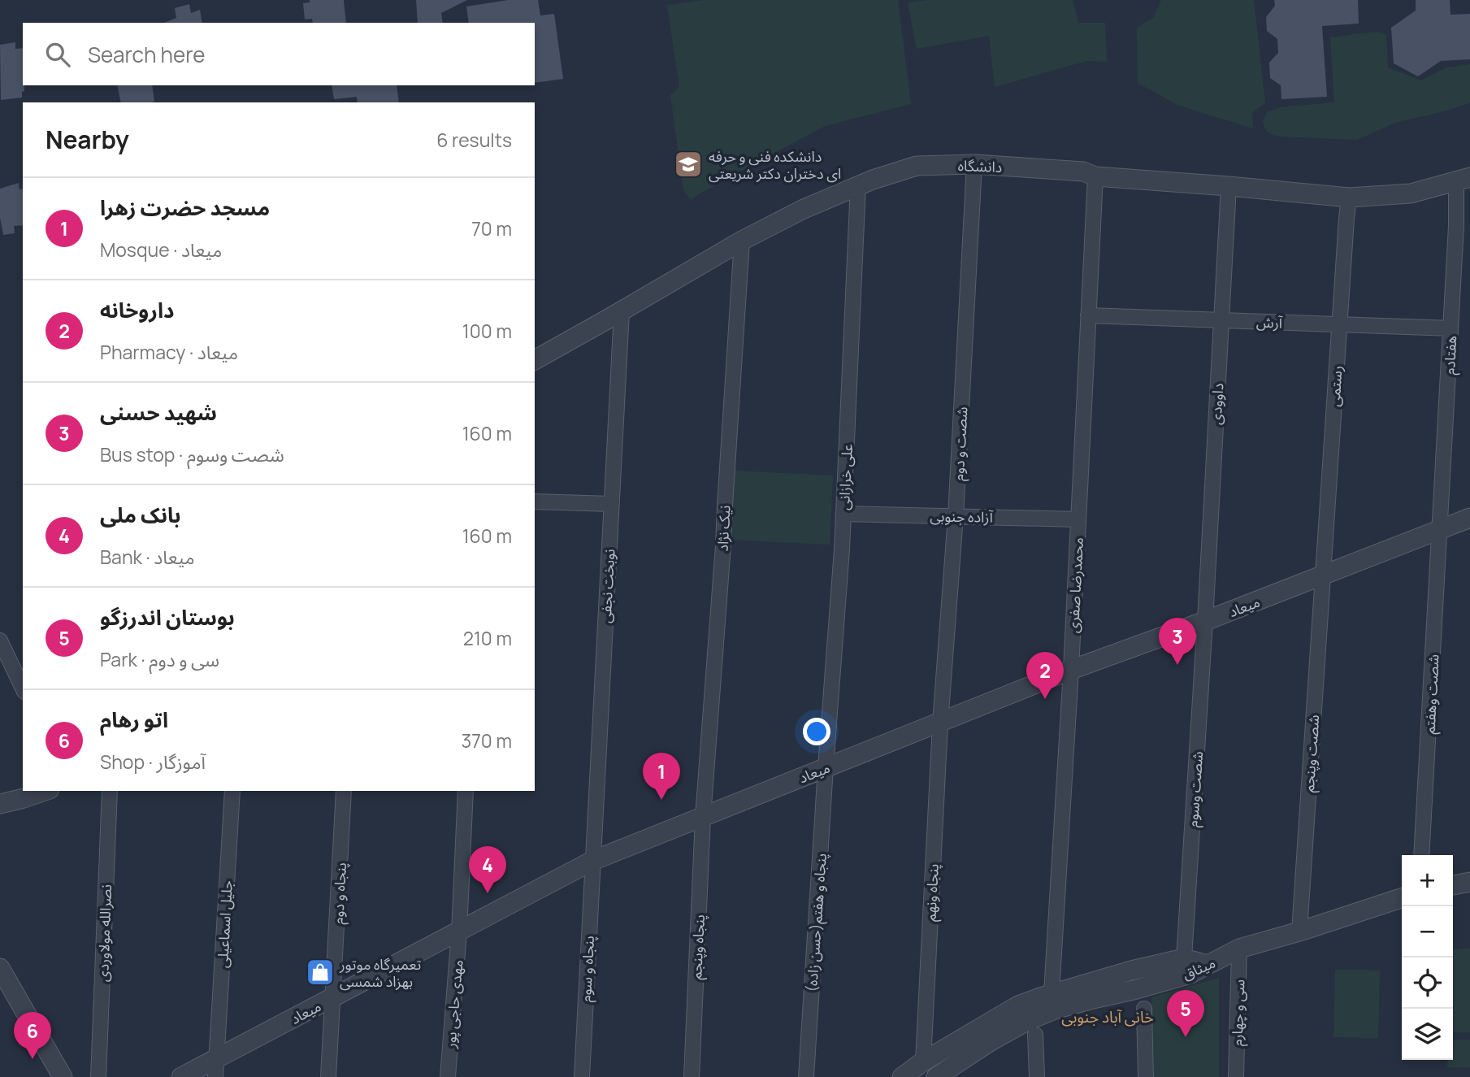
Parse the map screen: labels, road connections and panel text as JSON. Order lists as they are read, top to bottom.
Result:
{
  "streets": {
    "street": [
      "دانشگاه",
      "آرش",
      "هفتادم",
      "رستمی",
      "داوودی",
      "شصت و دوم",
      "علی خرازانی",
      "آزاده جنوبی",
      "نیک نژاد",
      "محمدرضا صفری",
      "نوبخت نجفی",
      "میعاد",
      "شصت وهفتم",
      "شصت وپنجم",
      "شصت وسوم",
      "پنجاه ونهم",
      "پنجاه و دوم",
      "(حسن زاده)پنجاه و هفتم",
      "جلیل اسماعیلی",
      "نصرالله مولاوردی",
      "پنجاه وپنجم",
      "میثاق",
      "پنجاه و سوم",
      "مهدی حاجی پور",
      "سی و چهارم"
    ]
  },
  "crossings": [
    ["دانشگاه", "هفتادم"],
    ["دانشگاه", "رستمی"],
    ["دانشگاه", "داوودی"],
    ["دانشگاه", "شصت و دوم"],
    ["دانشگاه", "علی خرازانی"],
    ["دانشگاه", "نیک نژاد"],
    ["دانشگاه", "محمدرضا صفری"],
    ["دانشگاه", "نوبخت نجفی"],
    ["آرش", "هفتادم"],
    ["آرش", "رستمی"],
    ["آرش", "داوودی"],
    ["آرش", "محمدرضا صفری"],
    ["هفتادم", "میعاد"],
    ["هفتادم", "شصت وهفتم"],
    ["رستمی", "میعاد"],
    ["رستمی", "شصت وپنجم"],
    ["داوودی", "میعاد"],
    ["داوودی", "شصت وسوم"],
    ["شصت و دوم", "آزاده جنوبی"],
    ["شصت و دوم", "میعاد"],
    ["شصت و دوم", "پنجاه ونهم"],
    ["علی خرازانی", "آزاده جنوبی"],
    ["علی خرازانی", "میعاد"],
    ["علی خرازانی", "(حسن زاده)پنجاه و هفتم"],
    ["آزاده جنوبی", "محمدرضا صفری"],
    ["نیک نژاد", "میعاد"],
    ["نیک نژاد", "پنجاه وپنجم"],
    ["محمدرضا صفری", "میعاد"],
    ["محمدرضا صفری", "میثاق"],
    ["نوبخت نجفی", "میعاد"],
    ["نوبخت نجفی", "پنجاه و سوم"],
    ["میعاد", "شصت وهفتم"],
    ["میعاد", "شصت وپنجم"],
    ["میعاد", "شصت وسوم"],
    ["میعاد", "پنجاه ونهم"],
    ["میعاد", "پنجاه و دوم"],
    ["میعاد", "(حسن زاده)پنجاه و هفتم"],
    ["میعاد", "جلیل اسماعیلی"],
    ["میعاد", "پنجاه وپنجم"],
    ["میعاد", "پنجاه و سوم"],
    ["میعاد", "مهدی حاجی پور"],
    ["شصت وپنجم", "میثاق"],
    ["شصت وسوم", "میثاق"],
    ["پنجاه ونهم", "میثاق"],
    ["میثاق", "سی و چهارم"]
  ],
  "districts": ["خانی آباد جنوبی"],
  "places": {
    "school or university": ["دانشکده فنی و حرفه ای دختران دکتر شریعتی"],
    "shop": ["تعمیرگاه موتور بهزاد شمسی"]
  },
  "page": {
    "search": "Search here",
    "heading": ["Nearby", "6 results"],
    "list": [
      {
        "mark": "1",
        "name": "مسجد حضرت زهرا",
        "note": "Mosque · میعاد",
        "value": "70 m"
      },
      {
        "mark": "2",
        "name": "داروخانه",
        "note": "Pharmacy · میعاد",
        "value": "100 m"
      },
      {
        "mark": "3",
        "name": "شهید حسنی",
        "note": "Bus stop · شصت وسوم",
        "value": "160 m"
      },
      {
        "mark": "4",
        "name": "بانک ملی",
        "note": "Bank · میعاد",
        "value": "160 m"
      },
      {
        "mark": "5",
        "name": "بوستان اندرزگو",
        "note": "Park · سی و دوم",
        "value": "210 m"
      },
      {
        "mark": "6",
        "name": "اتو رهام",
        "note": "Shop · آموزگار",
        "value": "370 m"
      }
    ],
    "pins": [
      "3",
      "2",
      "1",
      "4",
      "5",
      "6"
    ],
    "map_buttons": ["+", "−"]
  }
}
